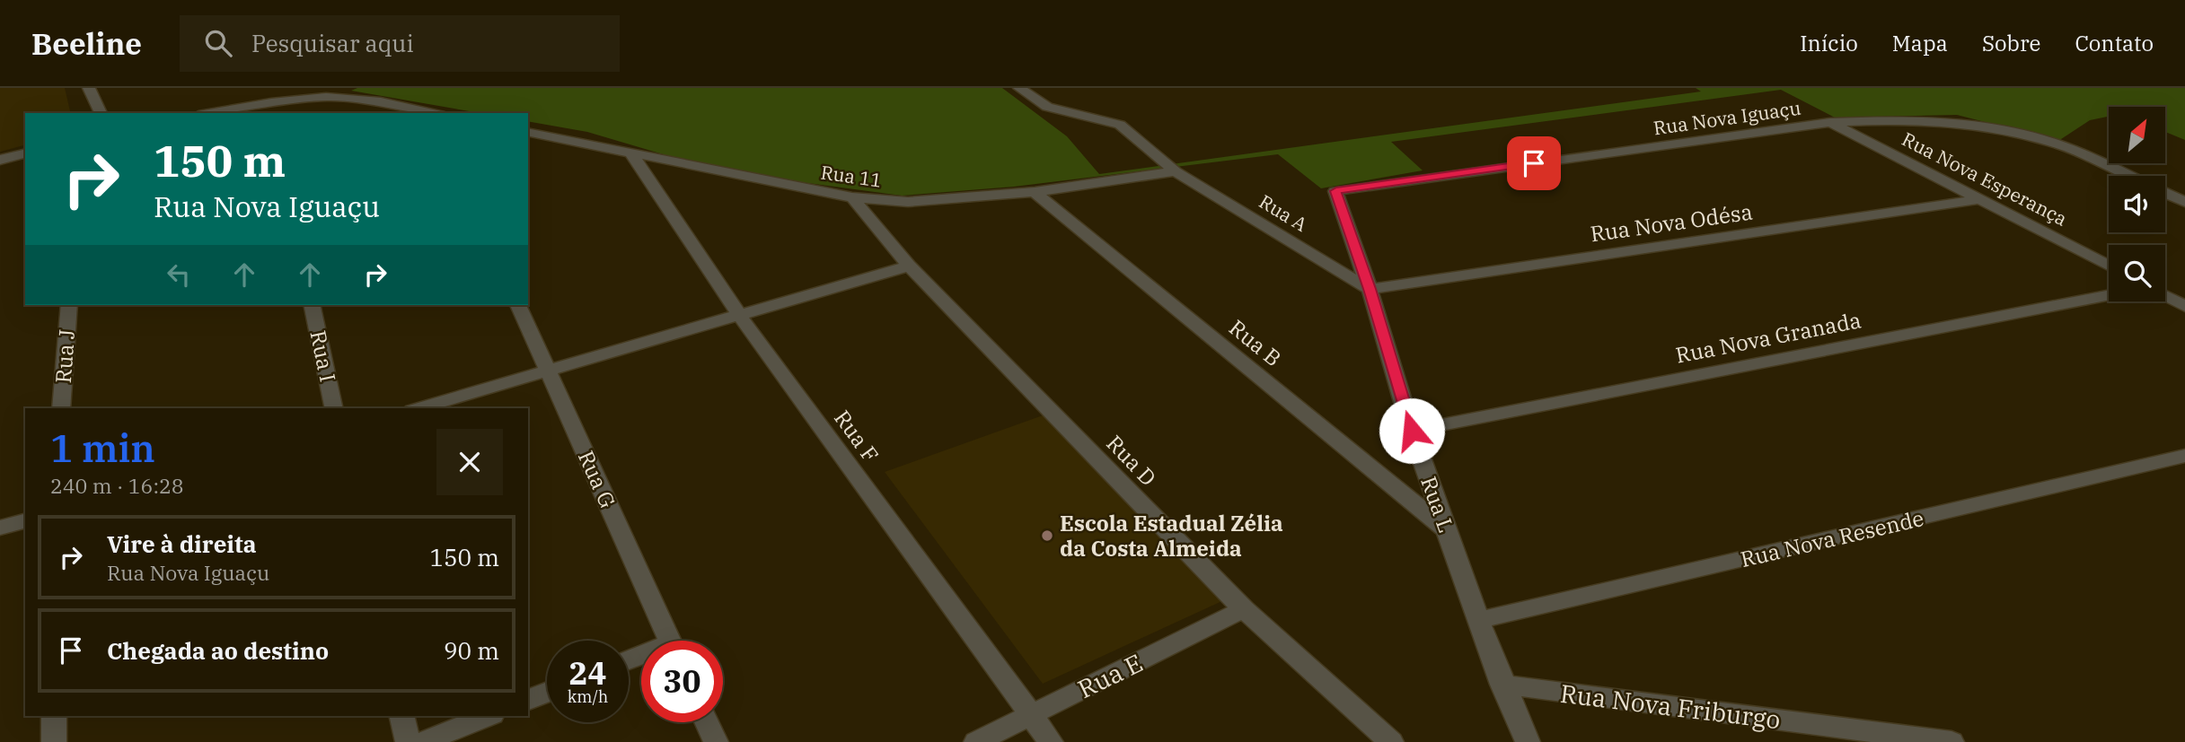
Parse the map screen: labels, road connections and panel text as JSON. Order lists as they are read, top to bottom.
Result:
{
  "streets": {
    "street": [
      "Rua Nova Iguaçu",
      "Rua 11",
      "Rua Nova Esperança",
      "Rua A",
      "Rua Nova Odésa",
      "Rua Nova Granada",
      "Rua B",
      "Rua J",
      "Rua I",
      "Rua F",
      "Rua D",
      "Rua G",
      "Rua L",
      "Rua Nova Resende",
      "Rua E",
      "Rua Nova Friburgo"
    ]
  },
  "crossings": [
    ["Rua Nova Iguaçu", "Rua Nova Esperança"],
    ["Rua Nova Iguaçu", "Rua L"],
    ["Rua 11", "Rua A"],
    ["Rua 11", "Rua B"],
    ["Rua 11", "Rua F"],
    ["Rua 11", "Rua D"],
    ["Rua Nova Esperança", "Rua Nova Odésa"],
    ["Rua A", "Rua Nova Odésa"],
    ["Rua A", "Rua L"],
    ["Rua Nova Odésa", "Rua L"],
    ["Rua Nova Granada", "Rua L"],
    ["Rua B", "Rua L"],
    ["Rua F", "Rua E"],
    ["Rua D", "Rua E"],
    ["Rua L", "Rua Nova Resende"],
    ["Rua L", "Rua Nova Friburgo"]
  ],
  "places": ["Escola Estadual Zélia da Costa Almeida"],
  "north": "top right",
  "page": {
    "header": "Beeline",
    "search": "Pesquisar aqui",
    "nav": [
      "Início",
      "Mapa",
      "Sobre",
      "Contato"
    ],
    "turn": ["150 m", "Rua Nova Iguaçu"],
    "heading": ["1 min", "240 m · 16:28"],
    "list": [
      {
        "name": "Vire à direita",
        "note": "Rua Nova Iguaçu",
        "value": "150 m"
      },
      {
        "name": "Chegada ao destino",
        "value": "90 m"
      }
    ],
    "speed": "24 km/h",
    "limit": "30"
  }
}
